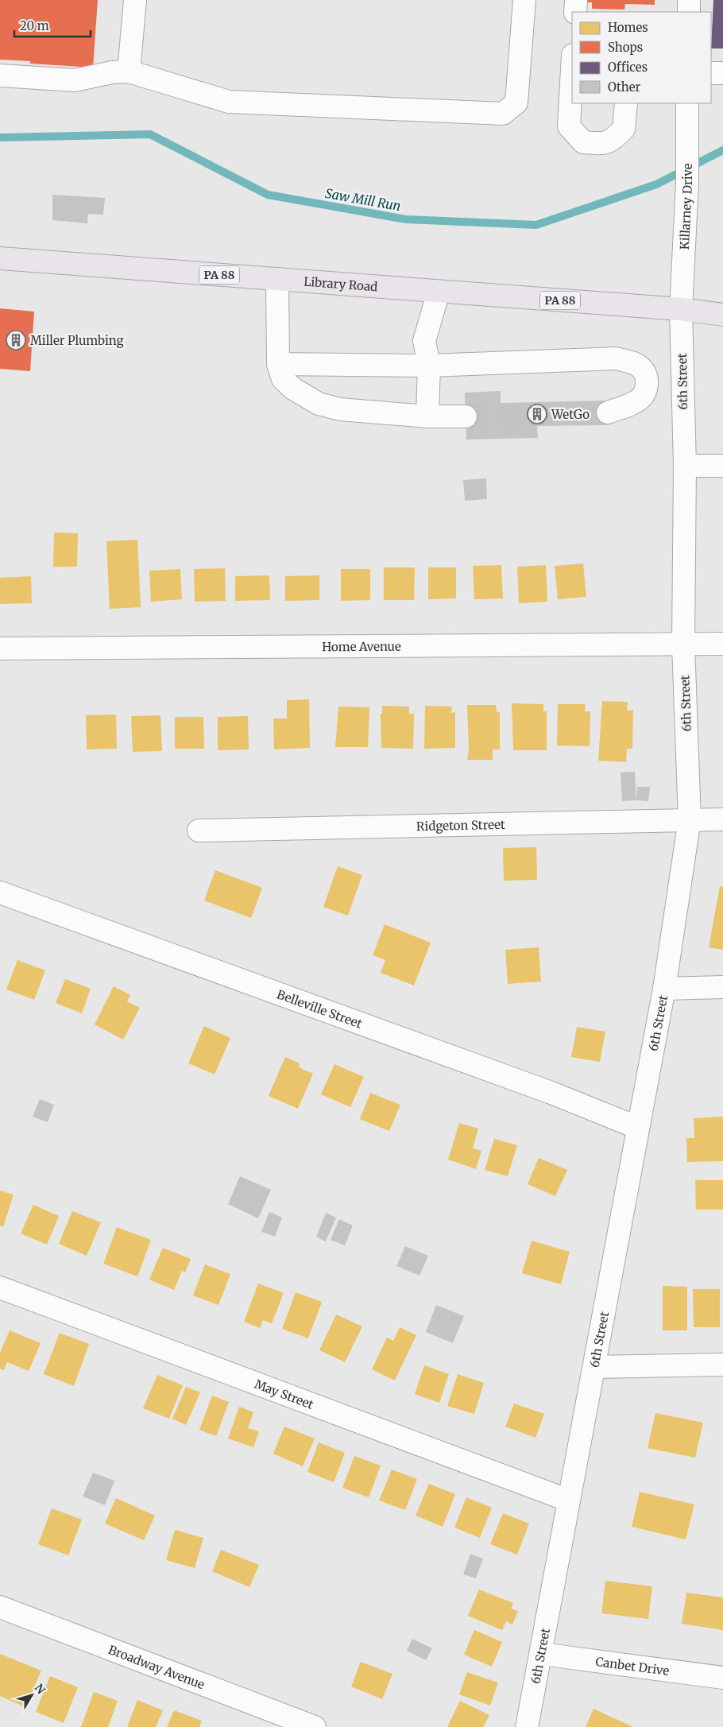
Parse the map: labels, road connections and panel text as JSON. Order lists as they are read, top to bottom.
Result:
{
  "streets": {
    "main road": ["PA 88", "Library Road"],
    "street": [
      "Killarney Drive",
      "6th Street",
      "Home Avenue",
      "Ridgeton Street",
      "Belleville Street",
      "May Street",
      "Canbet Drive",
      "Broadway Avenue"
    ]
  },
  "crossings": [
    ["Killarney Drive", "Library Road"],
    ["Killarney Drive", "6th Street"],
    ["Library Road", "6th Street"],
    ["6th Street", "Home Avenue"],
    ["6th Street", "Ridgeton Street"],
    ["6th Street", "Belleville Street"],
    ["6th Street", "May Street"],
    ["6th Street", "Canbet Drive"]
  ],
  "water": ["Saw Mill Run"],
  "places": {
    "building": ["Miller Plumbing", "WetGo"]
  },
  "legend": [
    "Homes",
    "Shops",
    "Offices",
    "Other"
  ],
  "scale_bar": "20 m",
  "north": "top right"
}
